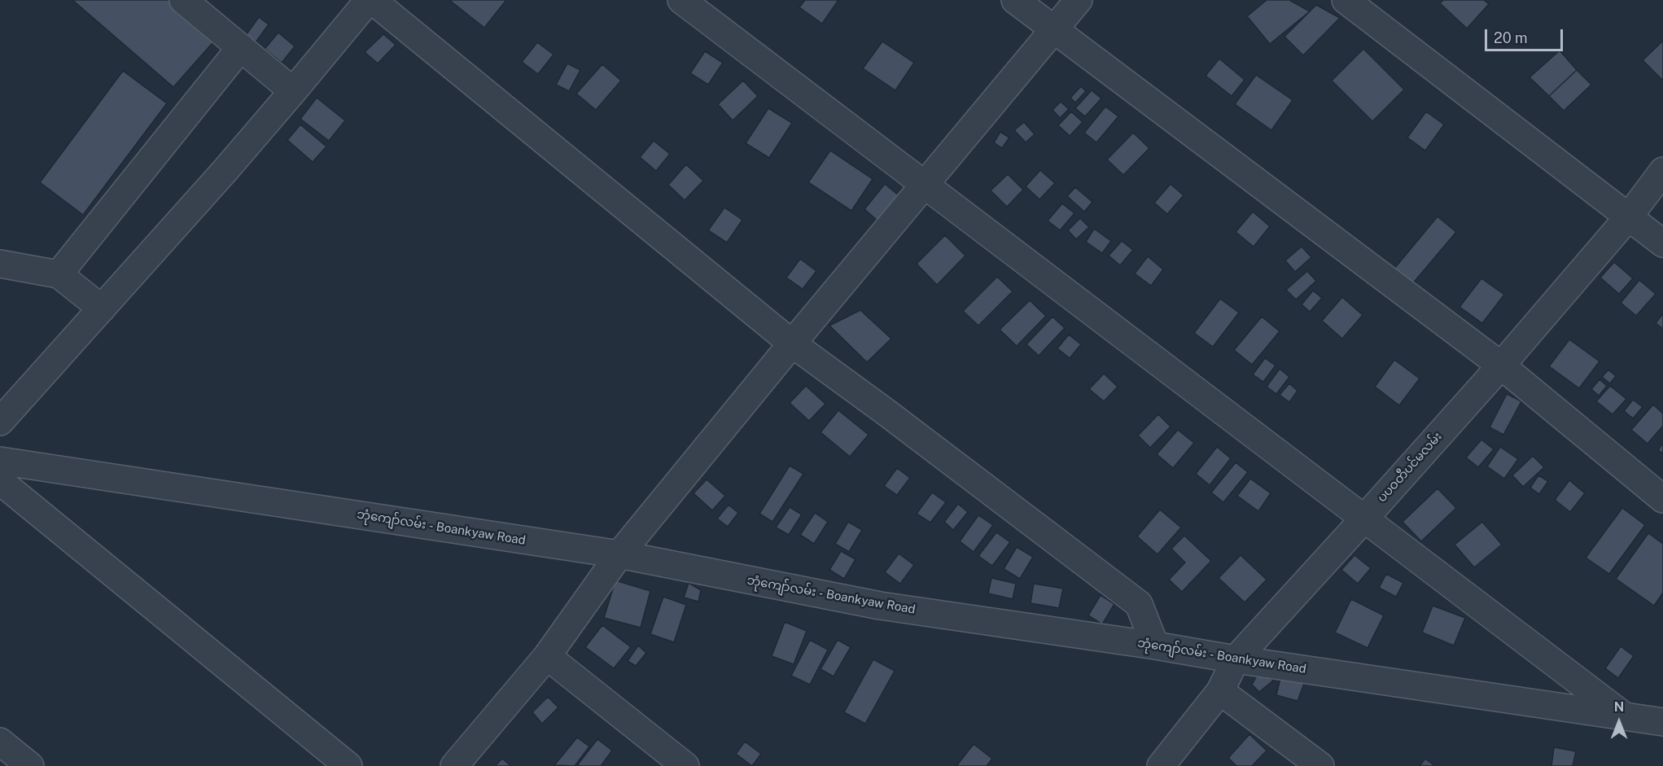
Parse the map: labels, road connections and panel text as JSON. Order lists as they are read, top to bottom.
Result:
{
  "streets": {
    "street": ["ပပဝတီပင်မလမ်း", "ဘုံကျော်လမ်း - Boankyaw Road"]
  },
  "crossings": [
    ["ပပဝတီပင်မလမ်း", "ဘုံကျော်လမ်း - Boankyaw Road"]
  ],
  "scale_bar": "20 m",
  "north": "top"
}
